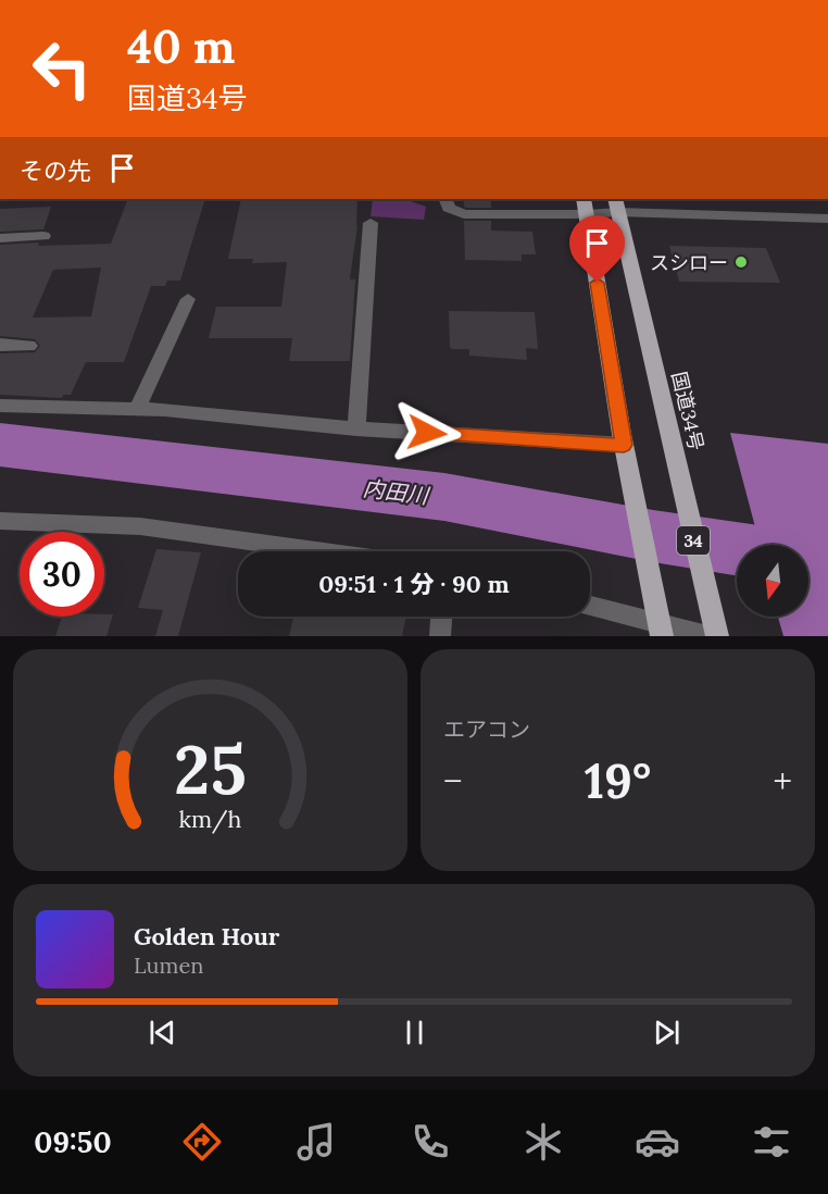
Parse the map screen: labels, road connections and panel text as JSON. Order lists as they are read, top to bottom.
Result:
{
  "streets": {
    "highway": ["国道34号", "34"]
  },
  "water": ["内田川"],
  "places": ["スシロー"],
  "north": "bottom",
  "page": {
    "turn": ["40 m", "国道34号"],
    "then": "その先",
    "limit": "30",
    "trip": "09:51 · 1 分 · 90 m",
    "tile": "エアコン",
    "heat": ["−", "19°", "+"],
    "song": ["Golden Hour", "Lumen"],
    "tabs": "09:50",
    "gauge": ["25", "km/h"]
  }
}
